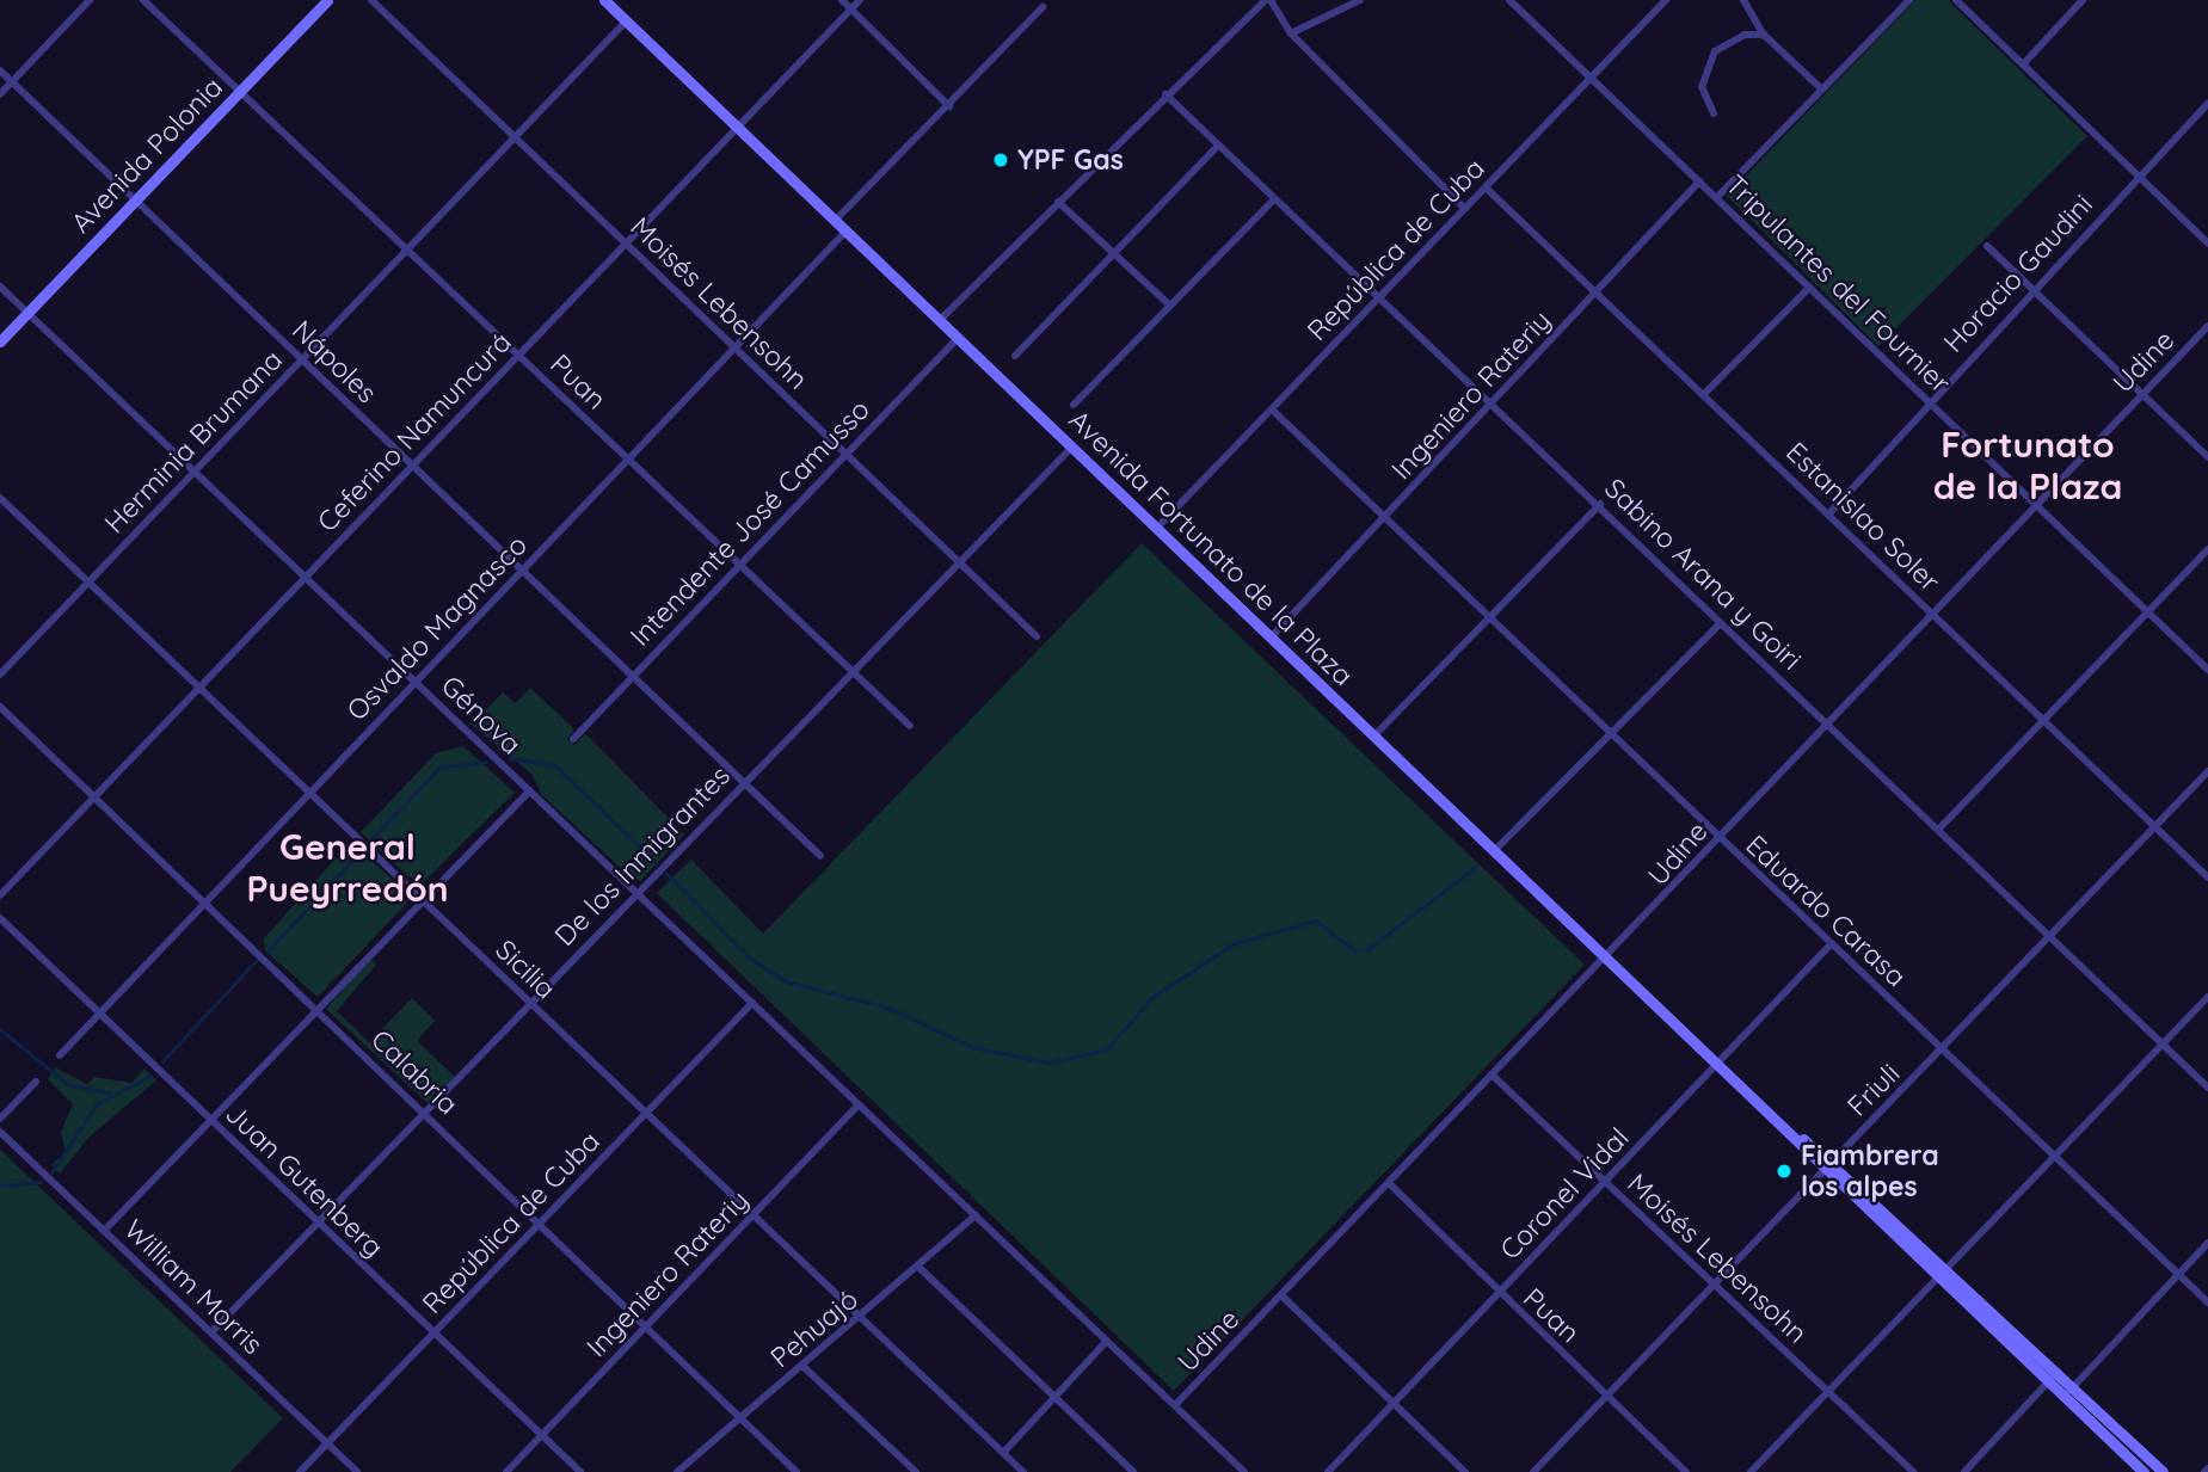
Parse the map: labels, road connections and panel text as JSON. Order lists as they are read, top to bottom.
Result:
{
  "streets": {
    "main road": ["Avenida Polonia", "Avenida Fortunato de la Plaza"],
    "street": [
      "República de Cuba",
      "Horacio Gaudini",
      "Tripulantes del Fournier",
      "Moisés Lebensohn",
      "Nápoles",
      "Udine",
      "Puan",
      "Ingeniero Rateriy",
      "Ceferino Namuncurá",
      "Herminia Brumana",
      "Estanislao Soler",
      "Intendente José Camusso",
      "Sabino Arana y Goiri",
      "Osvaldo Magnasco",
      "Génova",
      "De los Inmigrantes",
      "Eduardo Carasa",
      "Sicilia",
      "Calabria",
      "Friuli",
      "Juan Gutenberg",
      "Coronel Vidal",
      "William Morris",
      "Pehuajó"
    ]
  },
  "crossings": [
    ["Avenida Polonia", "Nápoles"],
    ["Avenida Polonia", "Puan"],
    ["Avenida Polonia", "Génova"],
    ["República de Cuba", "Tripulantes del Fournier"],
    ["República de Cuba", "Estanislao Soler"],
    ["República de Cuba", "Avenida Fortunato de la Plaza"],
    ["República de Cuba", "Sabino Arana y Goiri"],
    ["República de Cuba", "Génova"],
    ["República de Cuba", "Eduardo Carasa"],
    ["República de Cuba", "Sicilia"],
    ["República de Cuba", "Calabria"],
    ["República de Cuba", "Juan Gutenberg"],
    ["República de Cuba", "William Morris"],
    ["Horacio Gaudini", "Tripulantes del Fournier"],
    ["Horacio Gaudini", "Estanislao Soler"],
    ["Tripulantes del Fournier", "Udine"],
    ["Tripulantes del Fournier", "Ingeniero Rateriy"],
    ["Moisés Lebensohn", "Udine"],
    ["Moisés Lebensohn", "Ceferino Namuncurá"],
    ["Moisés Lebensohn", "Herminia Brumana"],
    ["Moisés Lebensohn", "Intendente José Camusso"],
    ["Moisés Lebensohn", "Osvaldo Magnasco"],
    ["Moisés Lebensohn", "De los Inmigrantes"],
    ["Moisés Lebensohn", "Friuli"],
    ["Moisés Lebensohn", "Coronel Vidal"],
    ["Nápoles", "Ceferino Namuncurá"],
    ["Nápoles", "Herminia Brumana"],
    ["Nápoles", "Intendente José Camusso"],
    ["Nápoles", "Osvaldo Magnasco"],
    ["Nápoles", "De los Inmigrantes"],
    ["Udine", "Puan"],
    ["Udine", "Estanislao Soler"],
    ["Udine", "Avenida Fortunato de la Plaza"],
    ["Udine", "Sabino Arana y Goiri"],
    ["Udine", "Eduardo Carasa"],
    ["Puan", "Ceferino Namuncurá"],
    ["Puan", "Herminia Brumana"],
    ["Puan", "Intendente José Camusso"],
    ["Puan", "Osvaldo Magnasco"],
    ["Puan", "De los Inmigrantes"],
    ["Puan", "Friuli"],
    ["Puan", "Coronel Vidal"],
    ["Ingeniero Rateriy", "Estanislao Soler"],
    ["Ingeniero Rateriy", "Avenida Fortunato de la Plaza"],
    ["Ingeniero Rateriy", "Sabino Arana y Goiri"],
    ["Ingeniero Rateriy", "Génova"],
    ["Ingeniero Rateriy", "Eduardo Carasa"],
    ["Ingeniero Rateriy", "Sicilia"],
    ["Ingeniero Rateriy", "Calabria"],
    ["Ingeniero Rateriy", "Juan Gutenberg"],
    ["Ceferino Namuncurá", "Avenida Fortunato de la Plaza"],
    ["Ceferino Namuncurá", "Génova"],
    ["Ceferino Namuncurá", "Sicilia"],
    ["Ceferino Namuncurá", "Calabria"],
    ["Herminia Brumana", "Avenida Fortunato de la Plaza"],
    ["Herminia Brumana", "Génova"],
    ["Herminia Brumana", "Sicilia"],
    ["Estanislao Soler", "Friuli"],
    ["Intendente José Camusso", "Avenida Fortunato de la Plaza"],
    ["Avenida Fortunato de la Plaza", "Osvaldo Magnasco"],
    ["Avenida Fortunato de la Plaza", "De los Inmigrantes"],
    ["Avenida Fortunato de la Plaza", "Friuli"],
    ["Avenida Fortunato de la Plaza", "Coronel Vidal"],
    ["Sabino Arana y Goiri", "Friuli"],
    ["Osvaldo Magnasco", "Génova"],
    ["Osvaldo Magnasco", "Sicilia"],
    ["Osvaldo Magnasco", "Calabria"],
    ["Osvaldo Magnasco", "Juan Gutenberg"],
    ["Génova", "De los Inmigrantes"],
    ["Génova", "Pehuajó"],
    ["De los Inmigrantes", "Sicilia"],
    ["De los Inmigrantes", "Calabria"],
    ["De los Inmigrantes", "Juan Gutenberg"],
    ["De los Inmigrantes", "William Morris"],
    ["Eduardo Carasa", "Friuli"],
    ["Eduardo Carasa", "Coronel Vidal"],
    ["Sicilia", "Pehuajó"],
    ["Calabria", "Pehuajó"]
  ],
  "districts": ["Fortunato de la Plaza", "General Pueyrredón"],
  "places": ["YPF Gas", "Fiambrera los alpes"]
}
